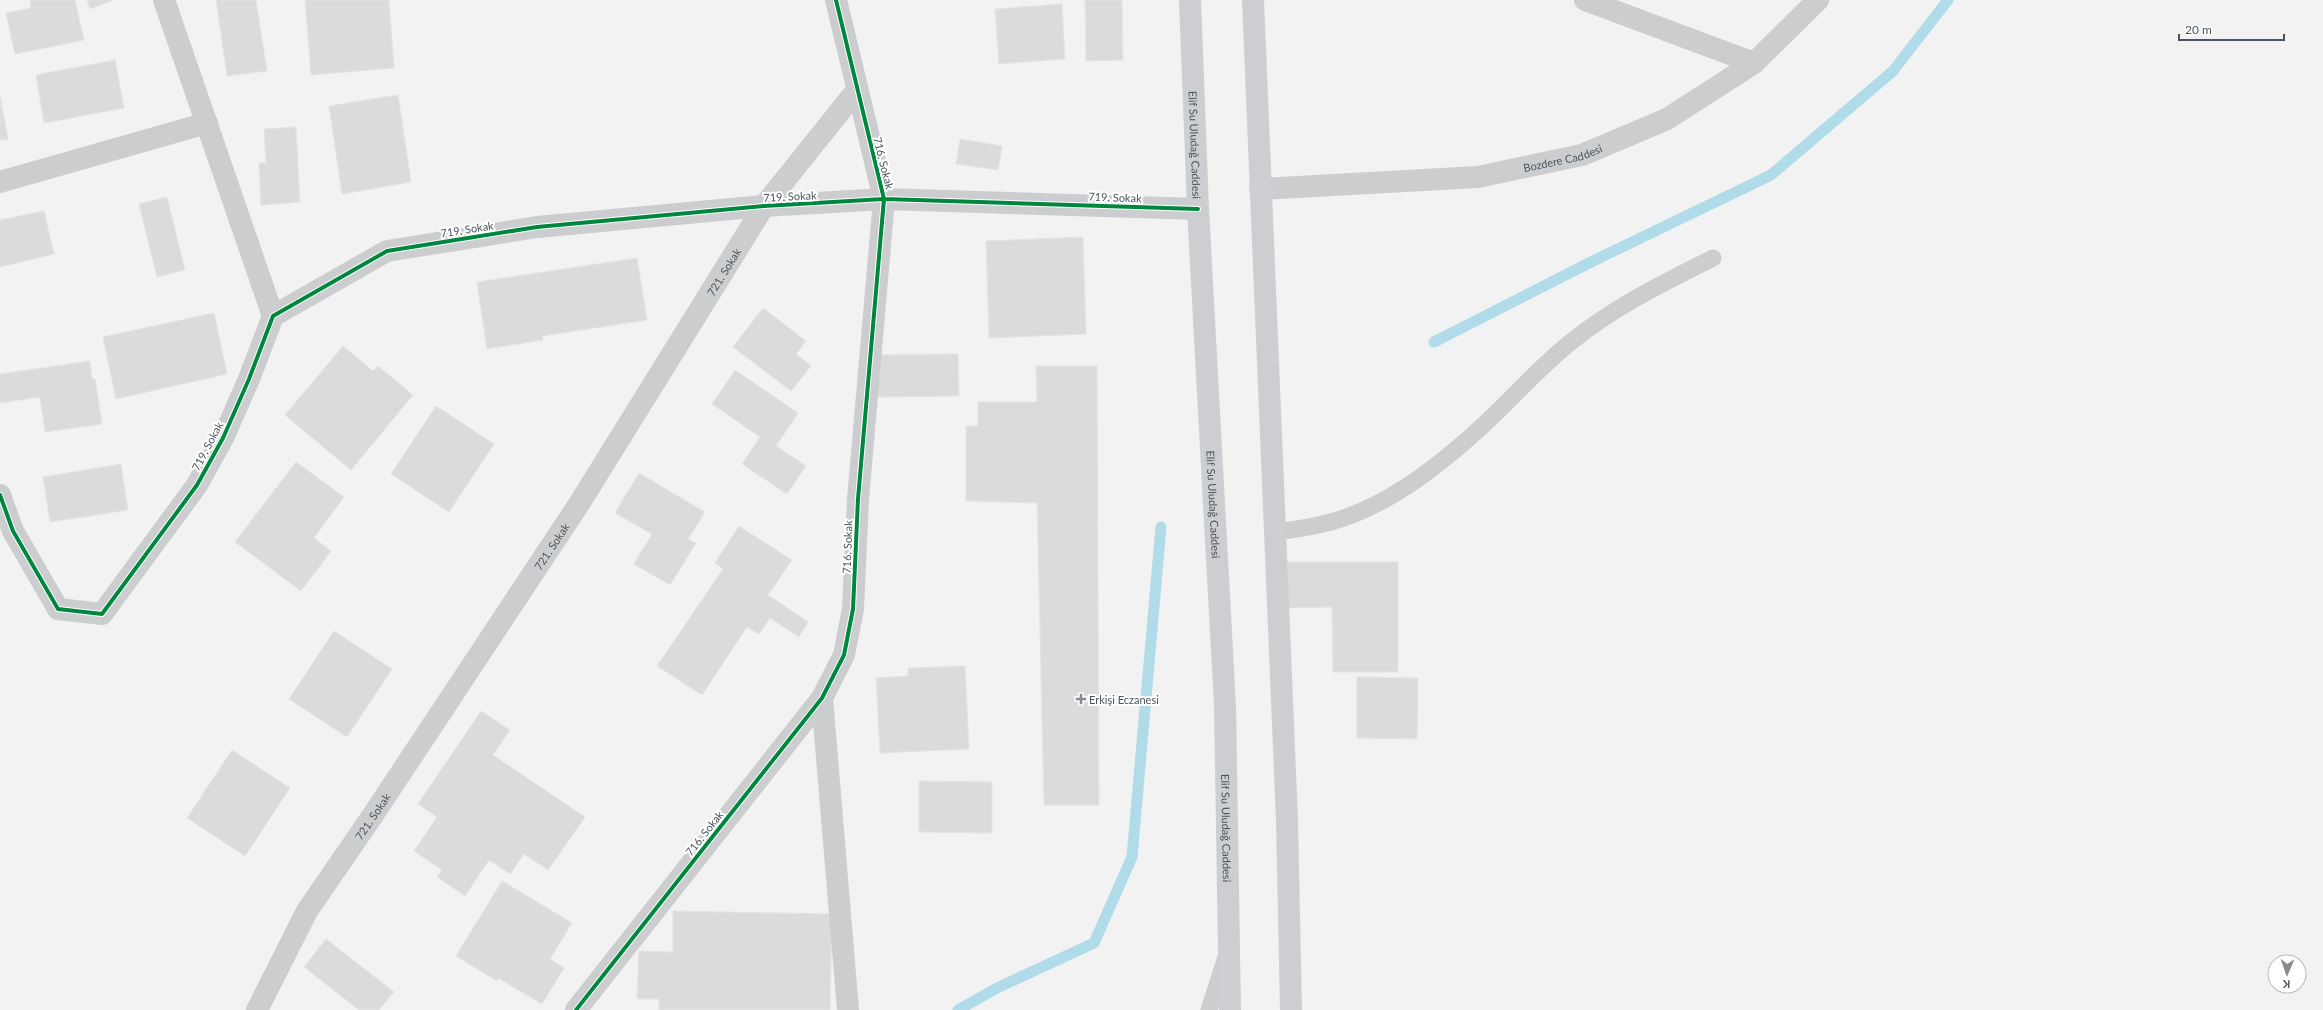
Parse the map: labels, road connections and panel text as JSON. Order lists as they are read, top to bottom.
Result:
{
  "streets": {
    "main road": ["Elif Su Uludağ Caddesi"],
    "street": [
      "Bozdere Caddesi",
      "716. Sokak",
      "719. Sokak",
      "721. Sokak"
    ]
  },
  "crossings": [
    ["Elif Su Uludağ Caddesi", "719. Sokak"],
    ["716. Sokak", "719. Sokak"],
    ["716. Sokak", "721. Sokak"],
    ["719. Sokak", "721. Sokak"]
  ],
  "places": {
    "health": ["Erkişi Eczanesi"]
  },
  "scale_bar": "20 m",
  "north": "bottom"
}
